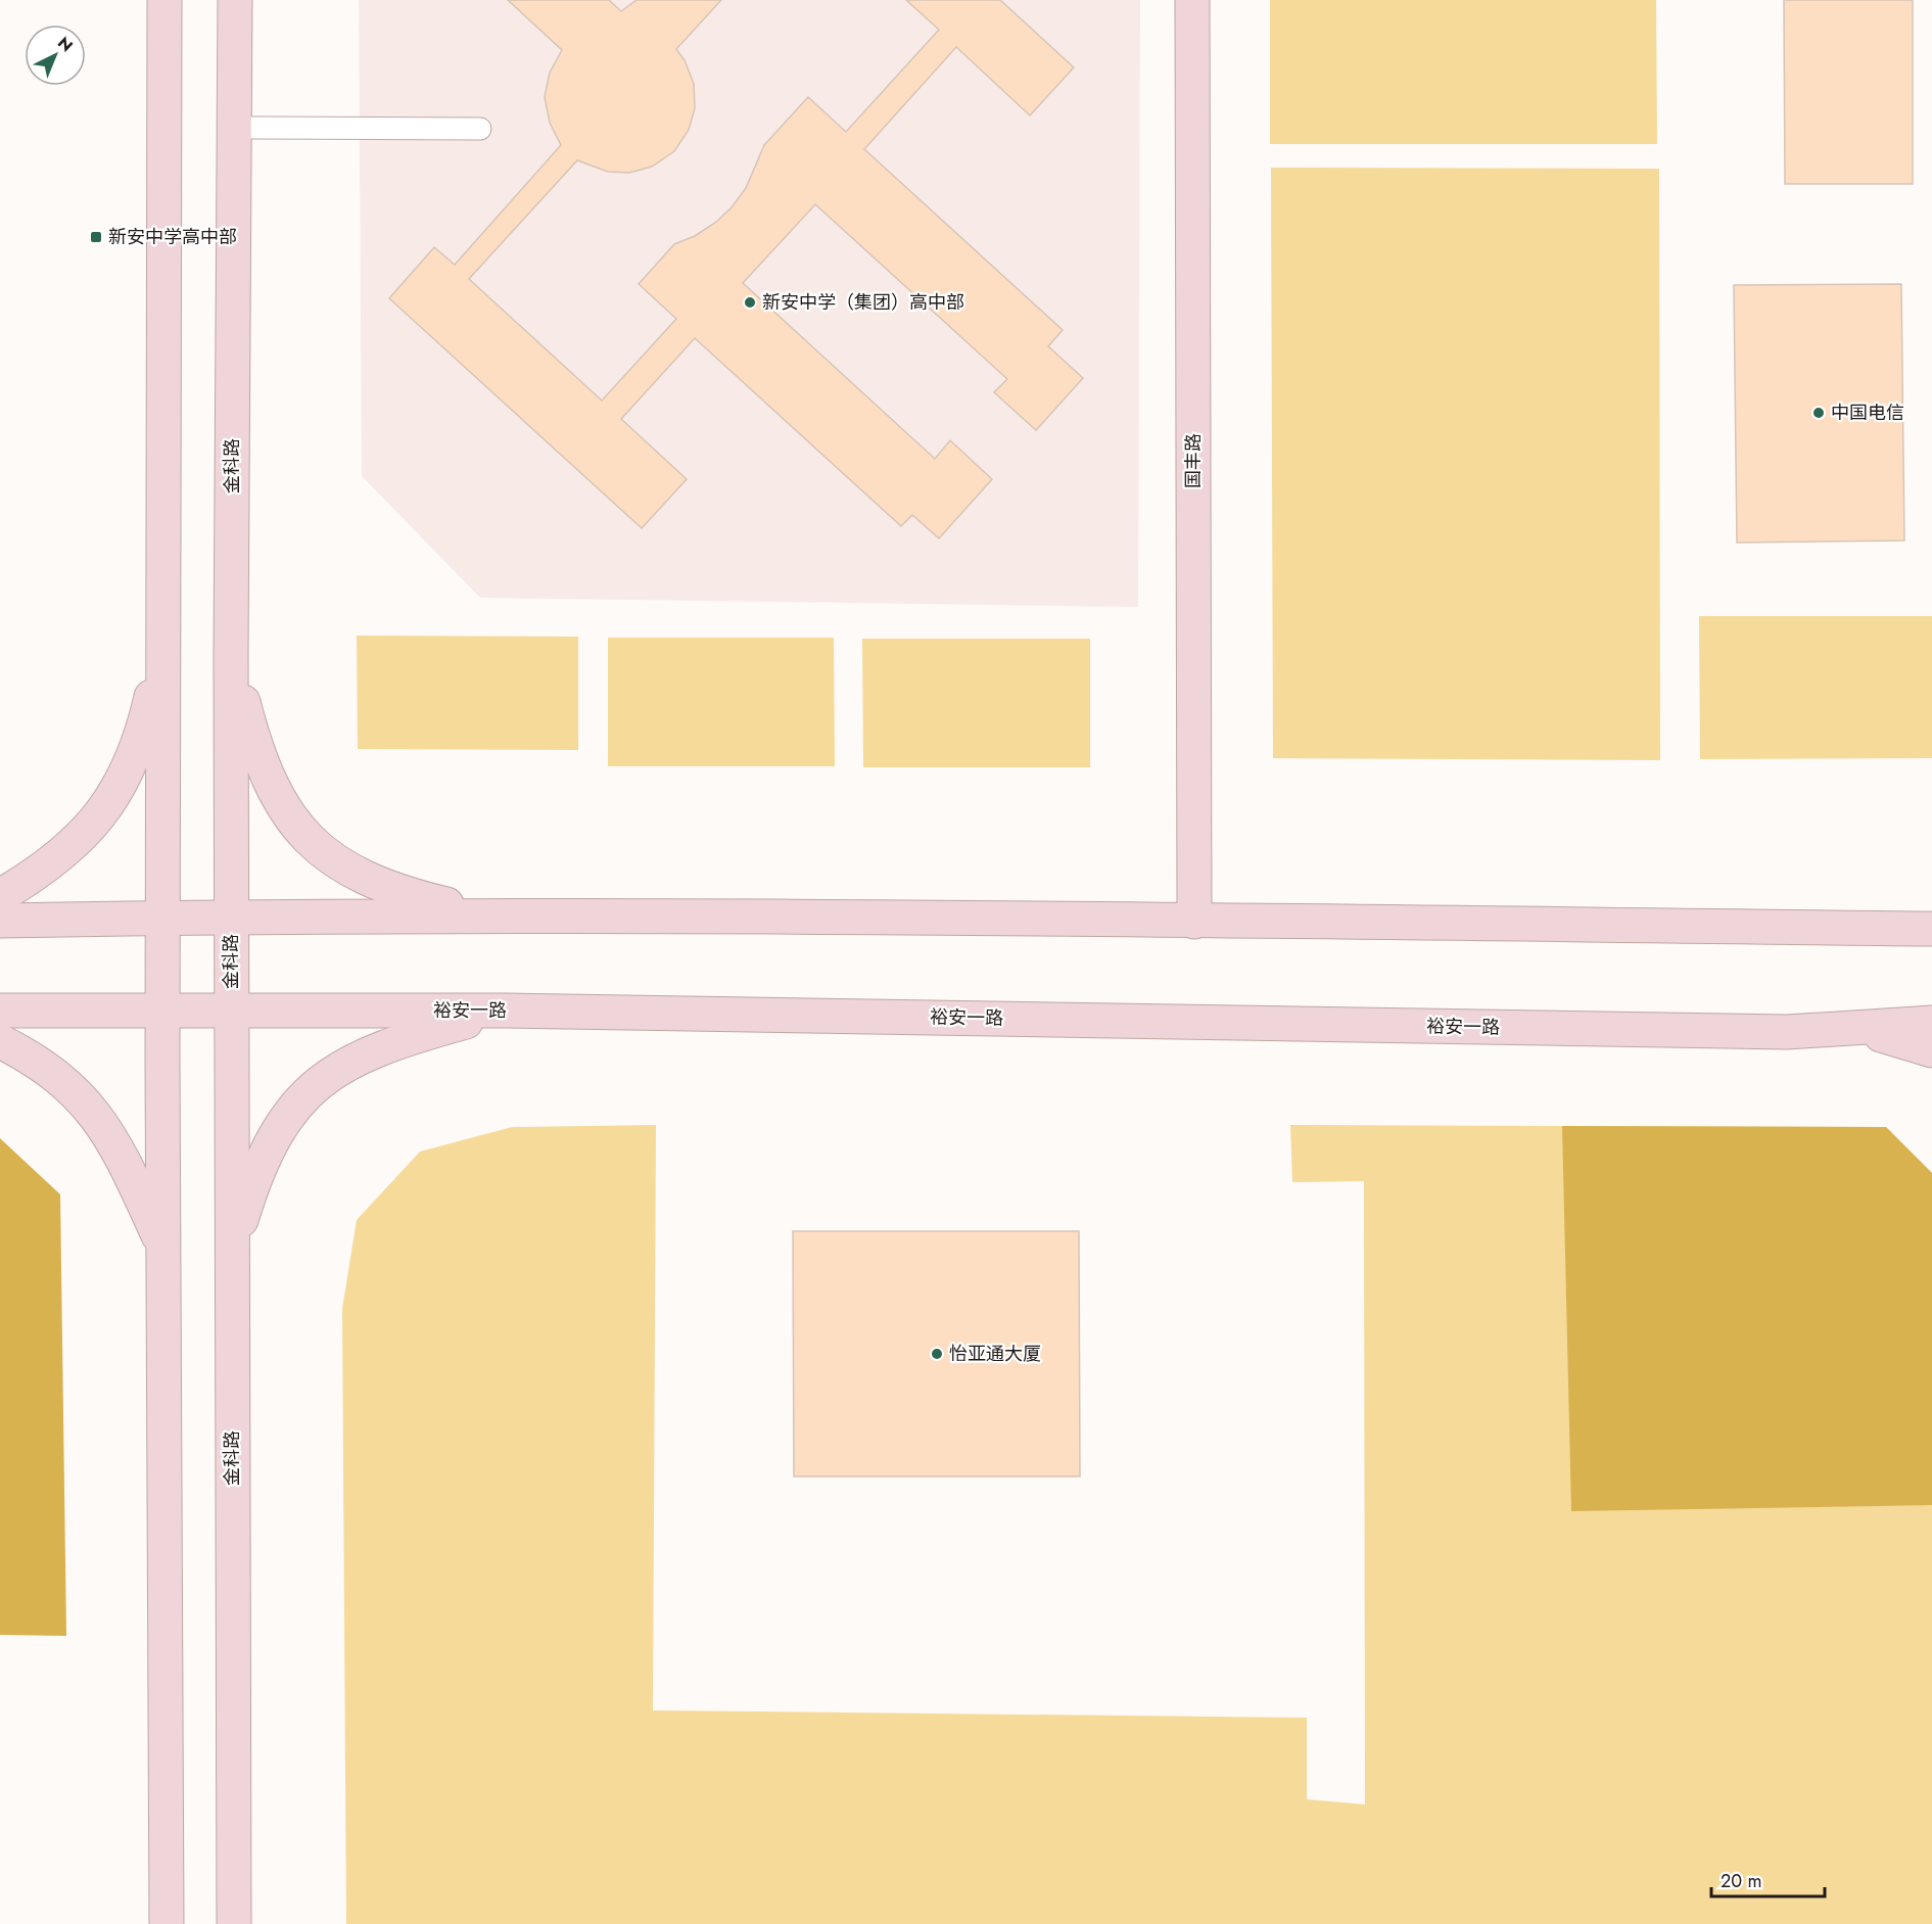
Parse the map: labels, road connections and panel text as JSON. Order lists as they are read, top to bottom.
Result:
{
  "streets": {
    "main road": ["国丰路", "金科路", "裕安一路"]
  },
  "crossings": [
    ["金科路", "裕安一路"]
  ],
  "places": {
    "transit": ["新安中学高中部"],
    "other": ["新安中学（集团）高中部", "中国电信", "怡亚通大厦"]
  },
  "scale_bar": "20 m",
  "north": "top right"
}
